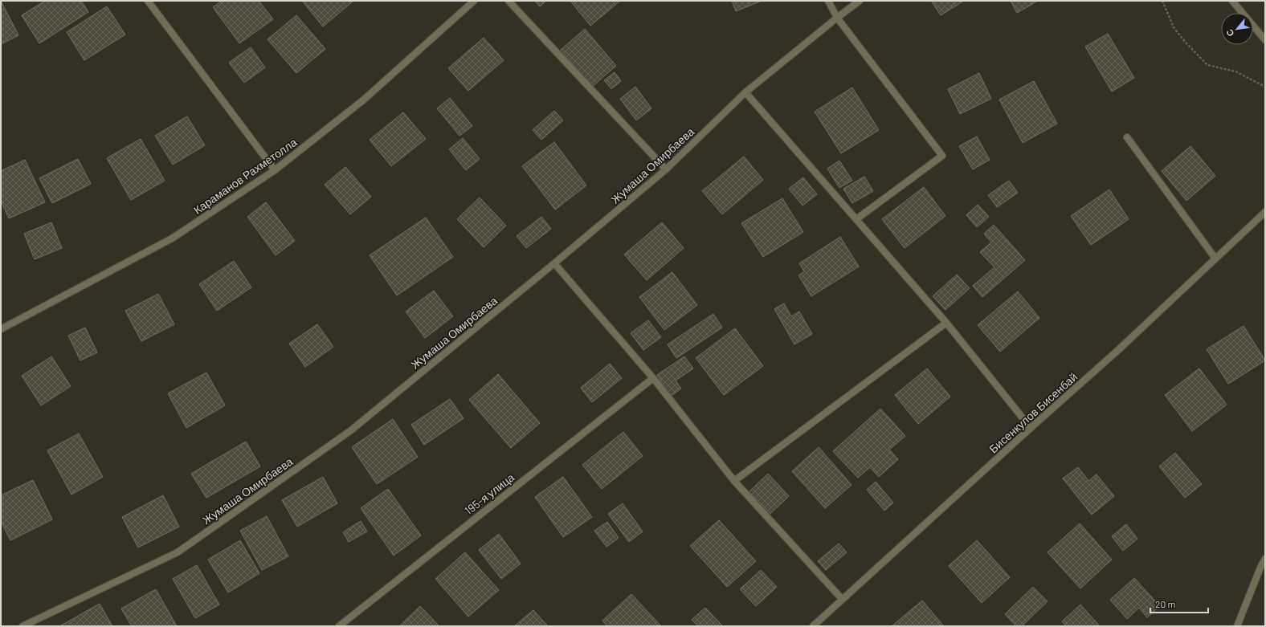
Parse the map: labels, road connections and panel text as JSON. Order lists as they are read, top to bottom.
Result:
{
  "streets": {
    "street": [
      "Жумаша Омирбаева",
      "Караманов Рахметолла",
      "Бисенкулов Бисенбай",
      "195-я улица"
    ]
  },
  "scale_bar": "20 m",
  "north": "bottom left"
}
